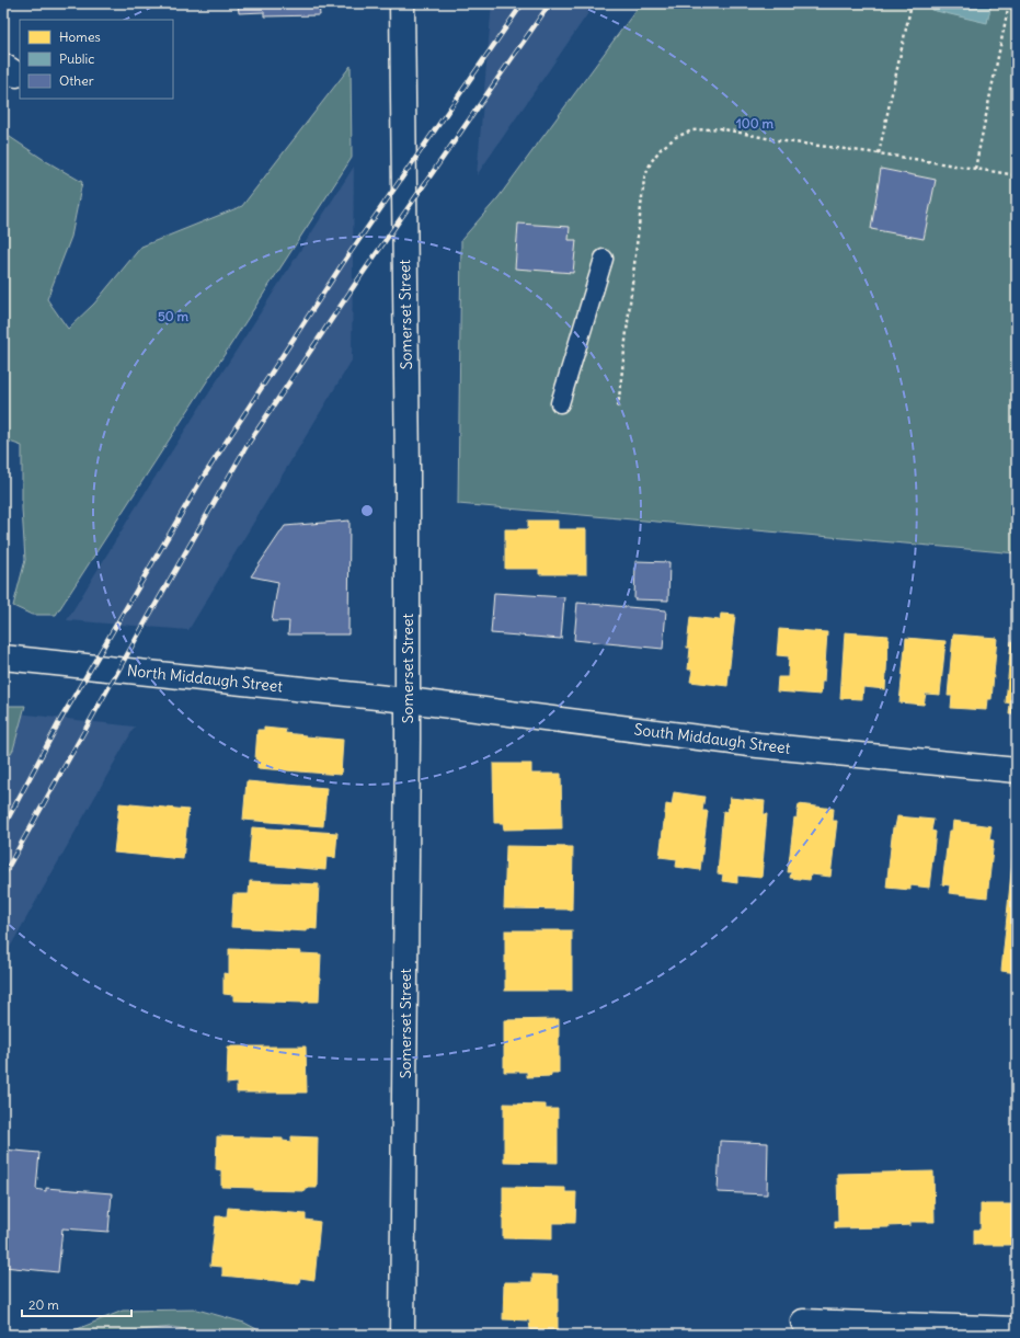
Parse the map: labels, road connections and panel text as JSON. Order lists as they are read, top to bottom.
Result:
{
  "streets": {
    "street": ["Somerset Street", "North Middaugh Street", "South Middaugh Street"]
  },
  "crossings": [
    ["Somerset Street", "North Middaugh Street"],
    ["Somerset Street", "South Middaugh Street"],
    ["North Middaugh Street", "South Middaugh Street"]
  ],
  "legend": ["Homes", "Public", "Other"],
  "scale_bar": "20 m",
  "rings": ["100 m", "50 m"]
}
